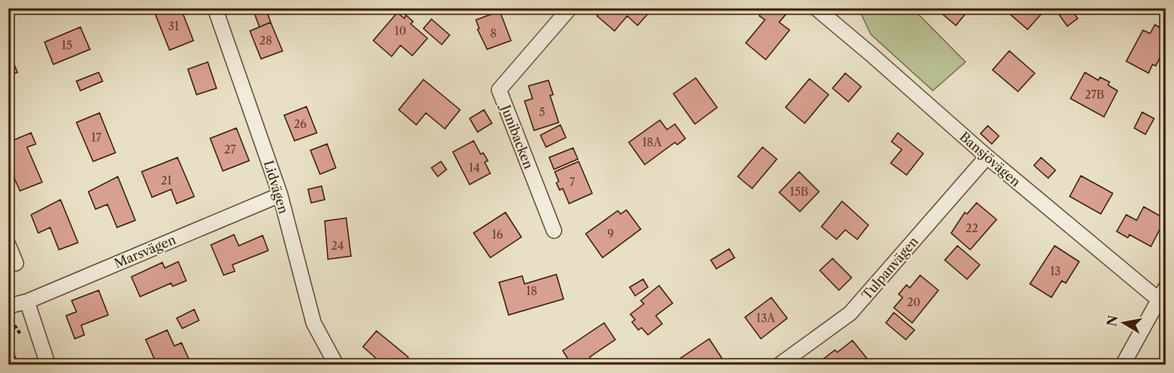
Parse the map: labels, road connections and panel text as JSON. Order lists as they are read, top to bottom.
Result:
{
  "streets": {
    "street": [
      "Junibacken",
      "Bansjövägen",
      "Lidvägen",
      "Marsvägen",
      "Tulpanvägen"
    ]
  },
  "crossings": [
    ["Bansjövägen", "Tulpanvägen"],
    ["Lidvägen", "Marsvägen"]
  ],
  "house_numbers": [
    "31",
    "10",
    "8",
    "28",
    "15",
    "27B",
    "5",
    "26",
    "17",
    "18A",
    "27",
    "14",
    "21",
    "7",
    "15B",
    "22",
    "9",
    "16",
    "24",
    "13",
    "18",
    "20",
    "13A"
  ],
  "north": "left"
}
